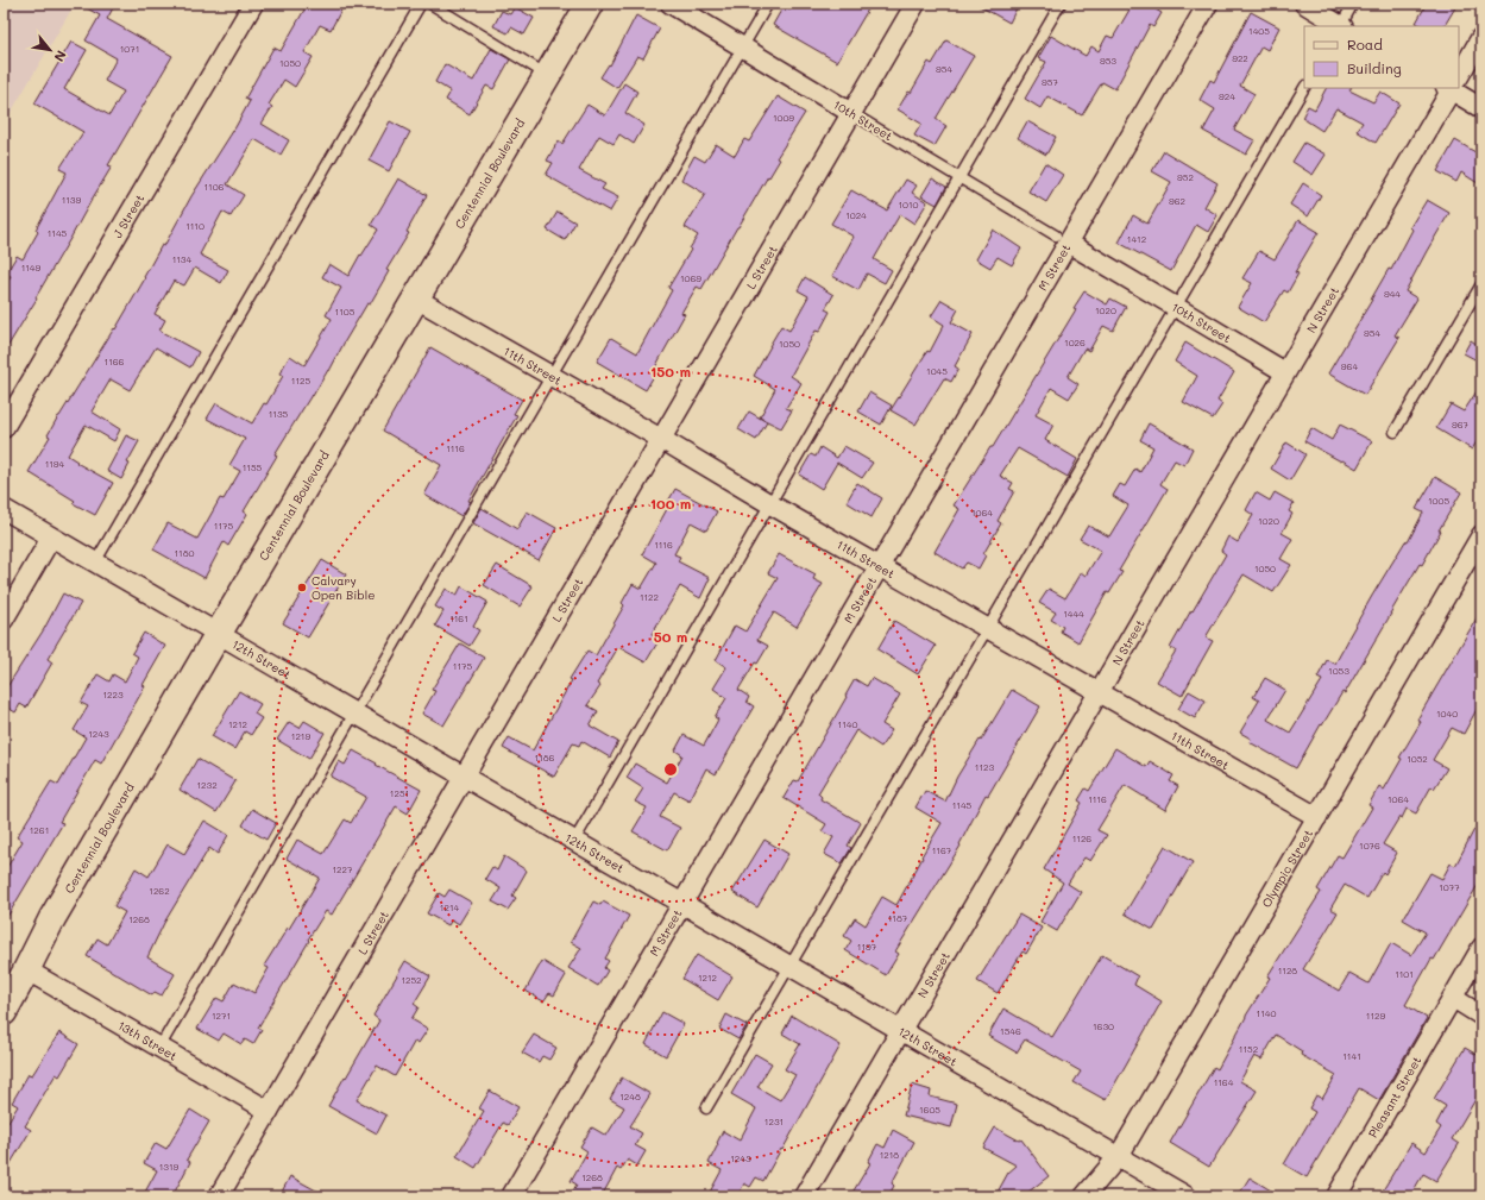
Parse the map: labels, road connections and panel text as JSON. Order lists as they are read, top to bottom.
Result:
{
  "streets": {
    "main road": ["Centennial Boulevard"],
    "street": [
      "10th Street",
      "J Street",
      "L Street",
      "M Street",
      "N Street",
      "11th Street",
      "12th Street",
      "Olympic Street",
      "13th Street",
      "Pleasant Street"
    ]
  },
  "crossings": [
    ["10th Street", "L Street"],
    ["10th Street", "M Street"],
    ["10th Street", "N Street"],
    ["Centennial Boulevard", "11th Street"],
    ["Centennial Boulevard", "12th Street"],
    ["Centennial Boulevard", "13th Street"],
    ["L Street", "11th Street"],
    ["L Street", "12th Street"],
    ["L Street", "13th Street"],
    ["M Street", "11th Street"],
    ["M Street", "12th Street"],
    ["N Street", "11th Street"],
    ["N Street", "12th Street"],
    ["11th Street", "Olympic Street"],
    ["12th Street", "Olympic Street"]
  ],
  "places": ["Calvary Open Bible"],
  "house_numbers": [
    "1405",
    "1071",
    "922",
    "953",
    "1050",
    "954",
    "957",
    "924",
    "1009",
    "952",
    "1106",
    "1139",
    "962",
    "1010",
    "1024",
    "1110",
    "1145",
    "1412",
    "1134",
    "1149",
    "1069",
    "944",
    "1020",
    "1105",
    "954",
    "1026",
    "1050",
    "1166",
    "964",
    "1045",
    "1125",
    "1135",
    "967",
    "1116",
    "1194",
    "1155",
    "1005",
    "1064",
    "1020",
    "1175",
    "1116",
    "1180",
    "1050",
    "1122",
    "1444",
    "1161",
    "1175",
    "1053",
    "1223",
    "1040",
    "1212",
    "1140",
    "1243",
    "1219",
    "1186",
    "1052",
    "1123",
    "1232",
    "1251",
    "1116",
    "1064",
    "1145",
    "1261",
    "1126",
    "1076",
    "1167",
    "1227",
    "1077",
    "1262",
    "1214",
    "1187",
    "1268",
    "1197",
    "1128",
    "1101",
    "1212",
    "1252",
    "1140",
    "1271",
    "1129",
    "1630",
    "1546",
    "1152",
    "1141",
    "1164",
    "1248",
    "1605",
    "1231",
    "1218",
    "1243",
    "1319",
    "1268"
  ],
  "legend": ["Road", "Building"],
  "north": "bottom right",
  "rings": ["150 m", "100 m", "50 m"]
}
